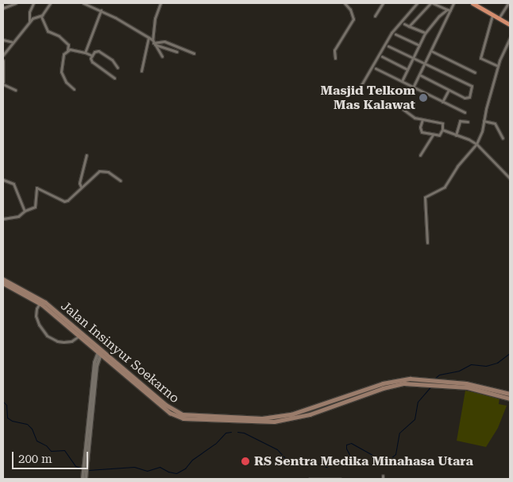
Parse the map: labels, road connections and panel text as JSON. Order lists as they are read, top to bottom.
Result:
{
  "streets": {
    "main road": ["Jalan Insinyur Soekarno"]
  },
  "places": ["Masjid Telkom Mas Kalawat", "RS Sentra Medika Minahasa Utara"],
  "scale_bar": "200 m"
}
